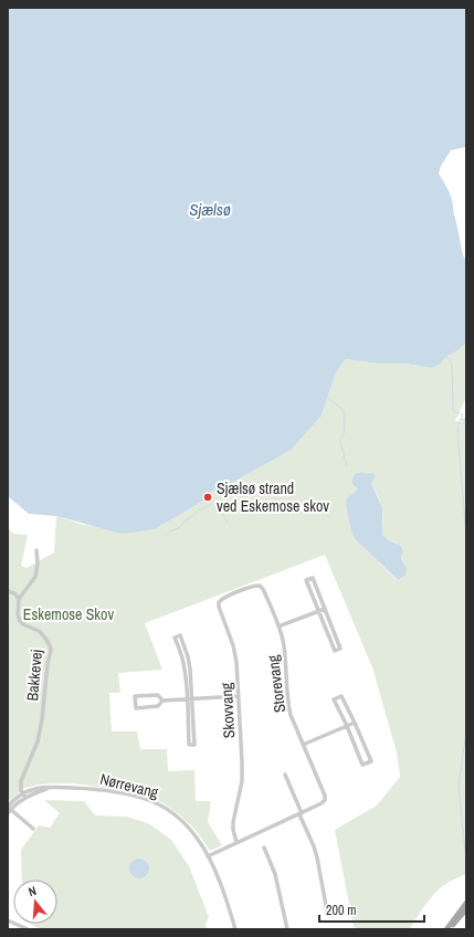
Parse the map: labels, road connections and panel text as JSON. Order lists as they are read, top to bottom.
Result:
{
  "streets": {
    "street": [
      "Bakkevej",
      "Storevang",
      "Skovvang",
      "Nørrevang"
    ]
  },
  "crossings": [
    ["Bakkevej", "Nørrevang"],
    ["Storevang", "Skovvang"],
    ["Storevang", "Nørrevang"]
  ],
  "water": ["Sjælsø"],
  "parks": ["Eskemose Skov"],
  "places": ["Sjælsø strand ved Eskemose skov"],
  "scale_bar": "200 m",
  "north": "top"
}
